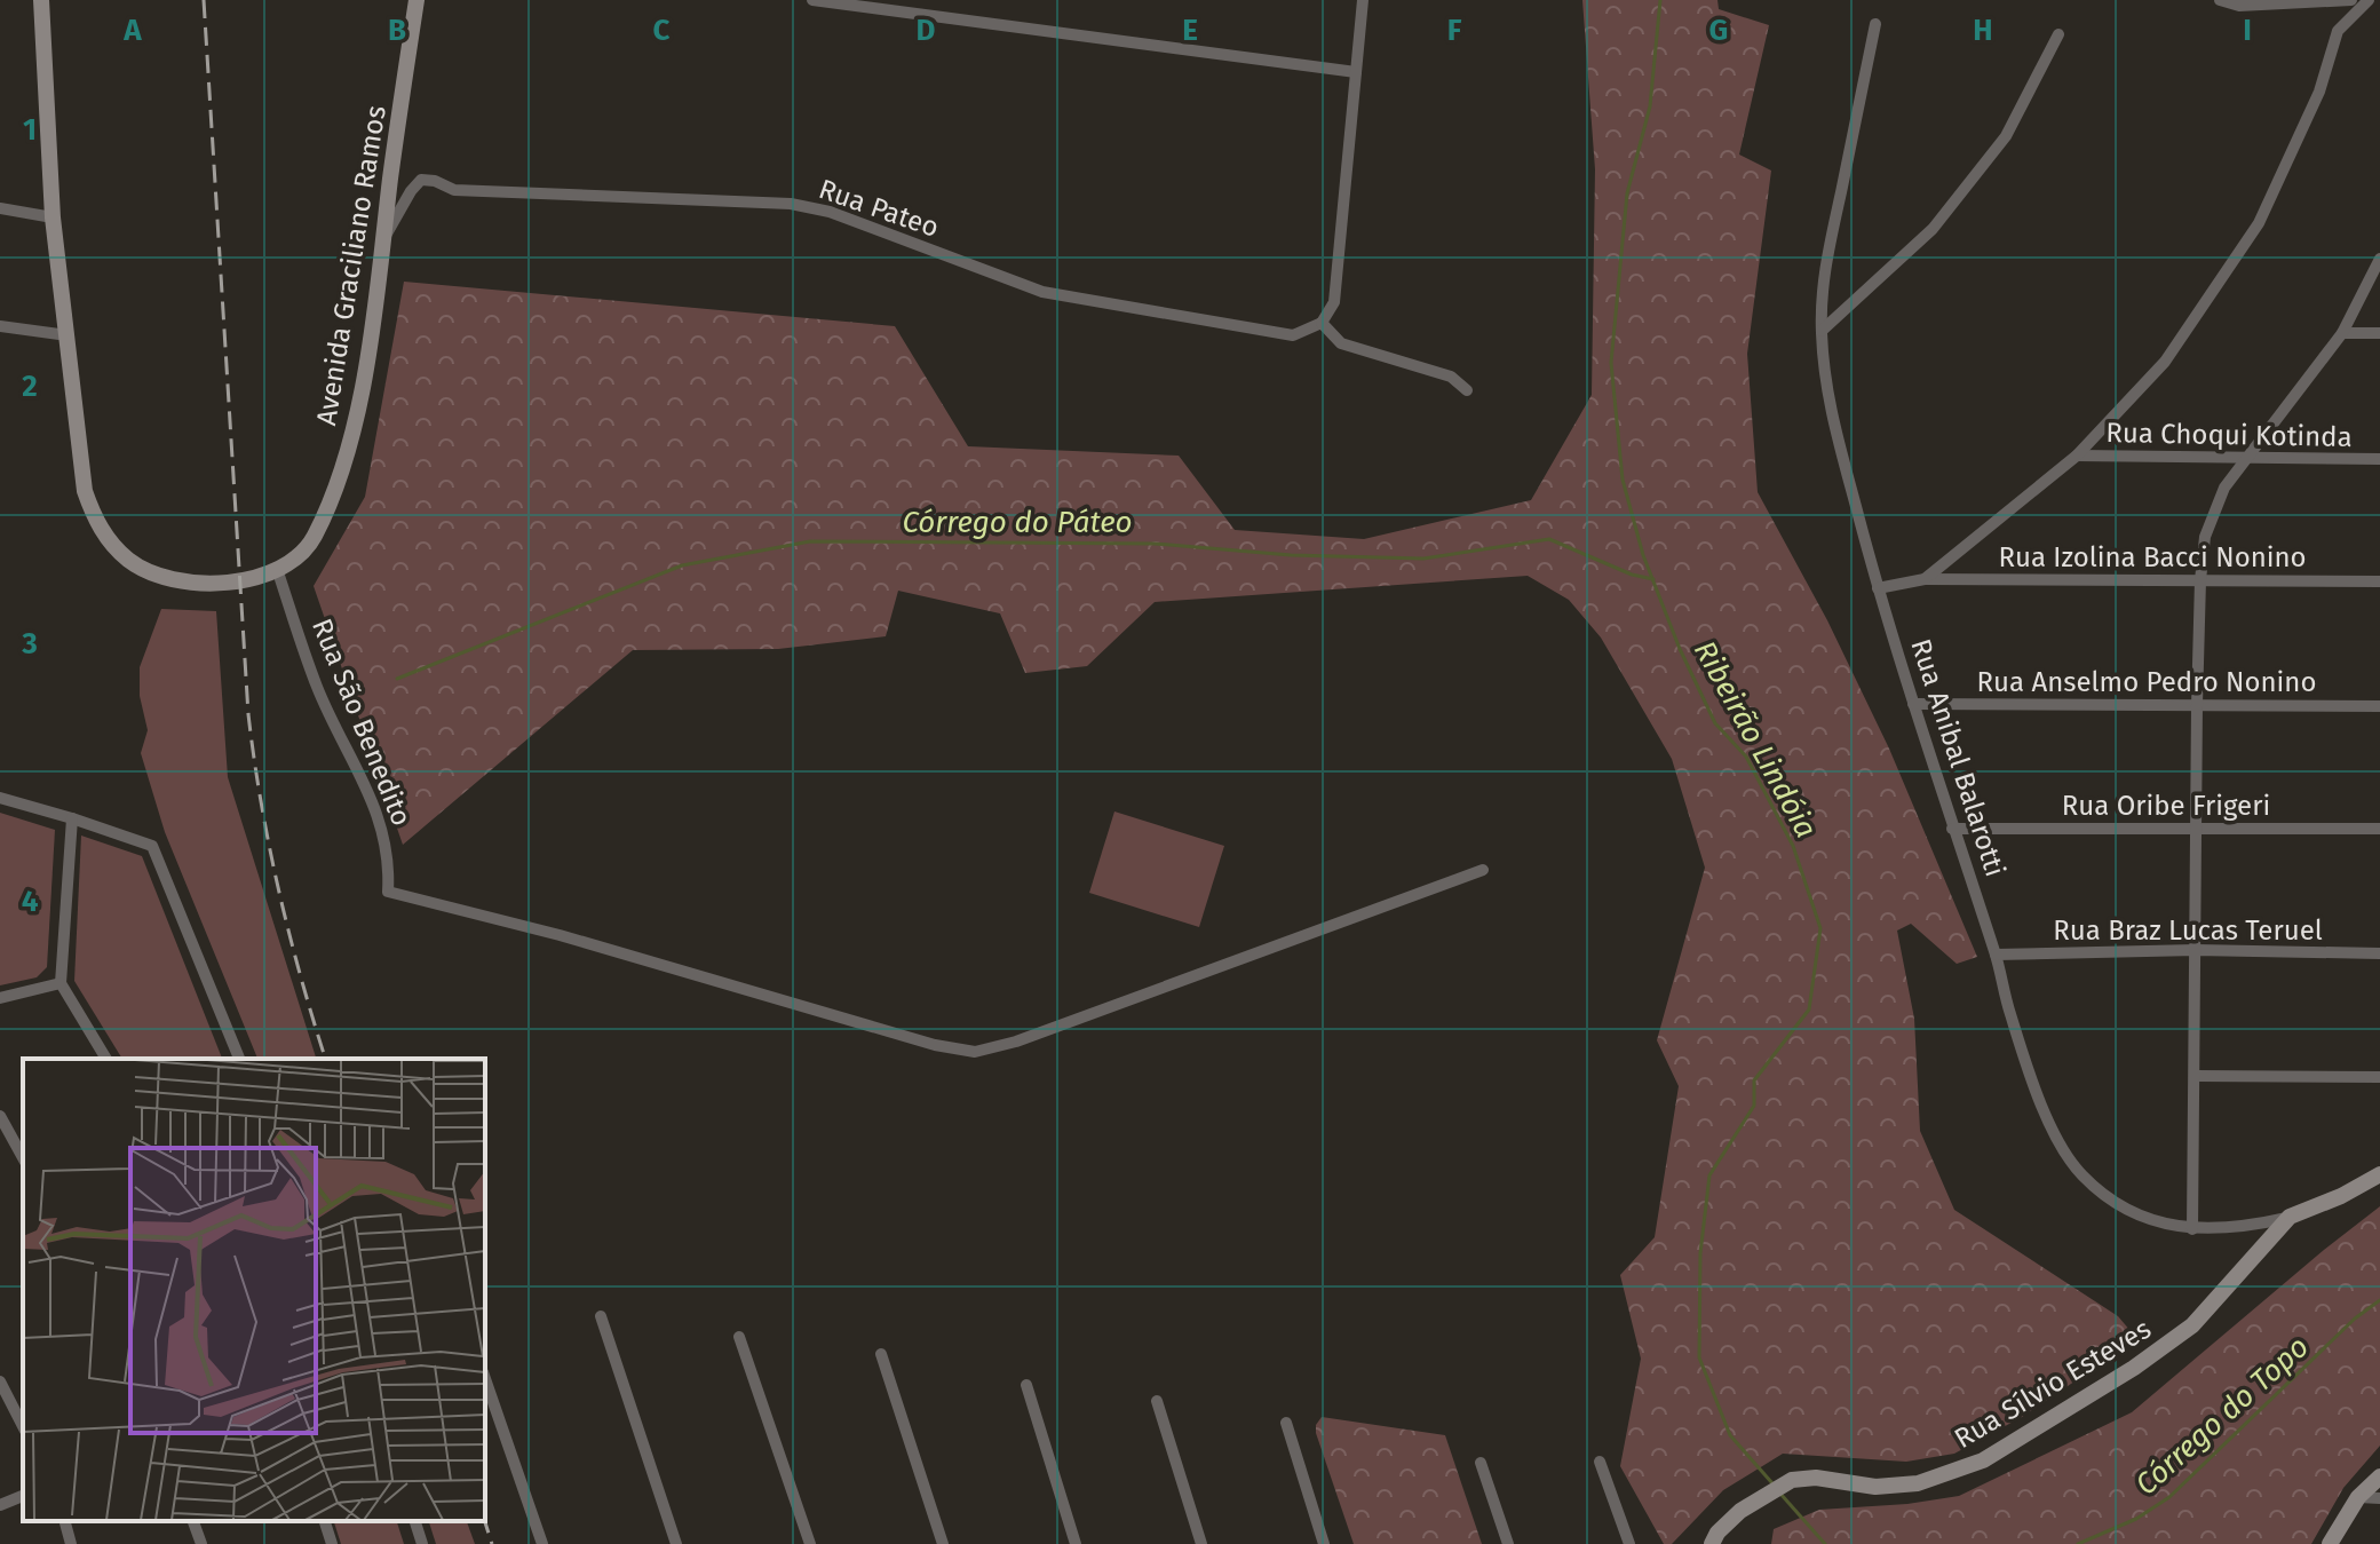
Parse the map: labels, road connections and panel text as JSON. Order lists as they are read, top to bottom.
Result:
{
  "streets": {
    "street": [
      "Rua Pateo",
      "Avenida Graciliano Ramos",
      "Rua Choqui Kotinda",
      "Rua Izolina Bacci Nonino",
      "Rua Anselmo Pedro Nonino",
      "Rua São Benedito",
      "Rua Anibal Balarotti",
      "Rua Oribe Frigeri",
      "Rua Braz Lucas Teruel",
      "Rua Sílvio Esteves"
    ]
  },
  "crossings": [
    ["Rua Pateo", "Avenida Graciliano Ramos"],
    ["Avenida Graciliano Ramos", "Rua São Benedito"],
    ["Rua Izolina Bacci Nonino", "Rua Anibal Balarotti"],
    ["Rua Anselmo Pedro Nonino", "Rua Anibal Balarotti"],
    ["Rua Anibal Balarotti", "Rua Oribe Frigeri"],
    ["Rua Anibal Balarotti", "Rua Braz Lucas Teruel"],
    ["Rua Anibal Balarotti", "Rua Sílvio Esteves"]
  ],
  "water": ["Córrego do Páteo", "Ribeirão Lindóia", "Córrego do Topo"],
  "grid": {
    "columns": [
      "A",
      "B",
      "C",
      "D",
      "E",
      "F",
      "G",
      "H",
      "I"
    ],
    "rows": [
      "1",
      "2",
      "3",
      "4"
    ]
  }
}
